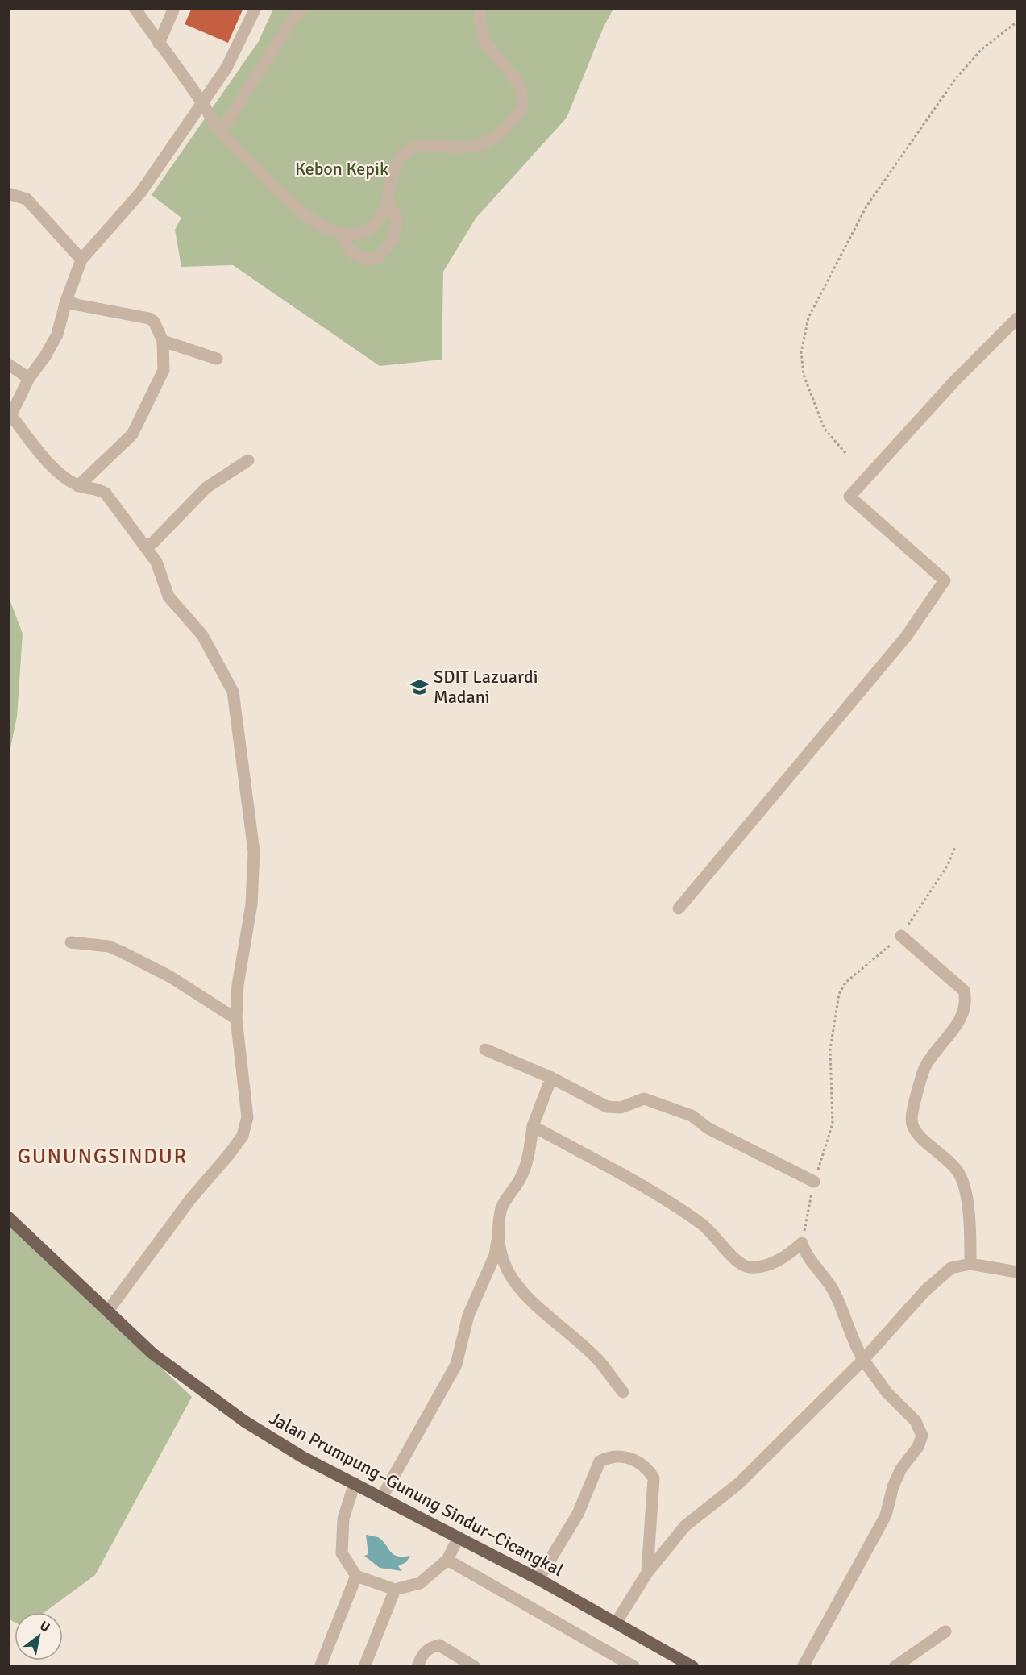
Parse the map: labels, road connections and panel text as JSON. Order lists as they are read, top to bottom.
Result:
{
  "streets": {
    "main road": ["Jalan Prumpung–Gunung Sindur–Cicangkal"]
  },
  "districts": ["GUNUNGSINDUR"],
  "parks": ["Kebon Kepik"],
  "places": {
    "school or university": ["SDIT Lazuardi Madani"]
  },
  "north": "top right"
}
